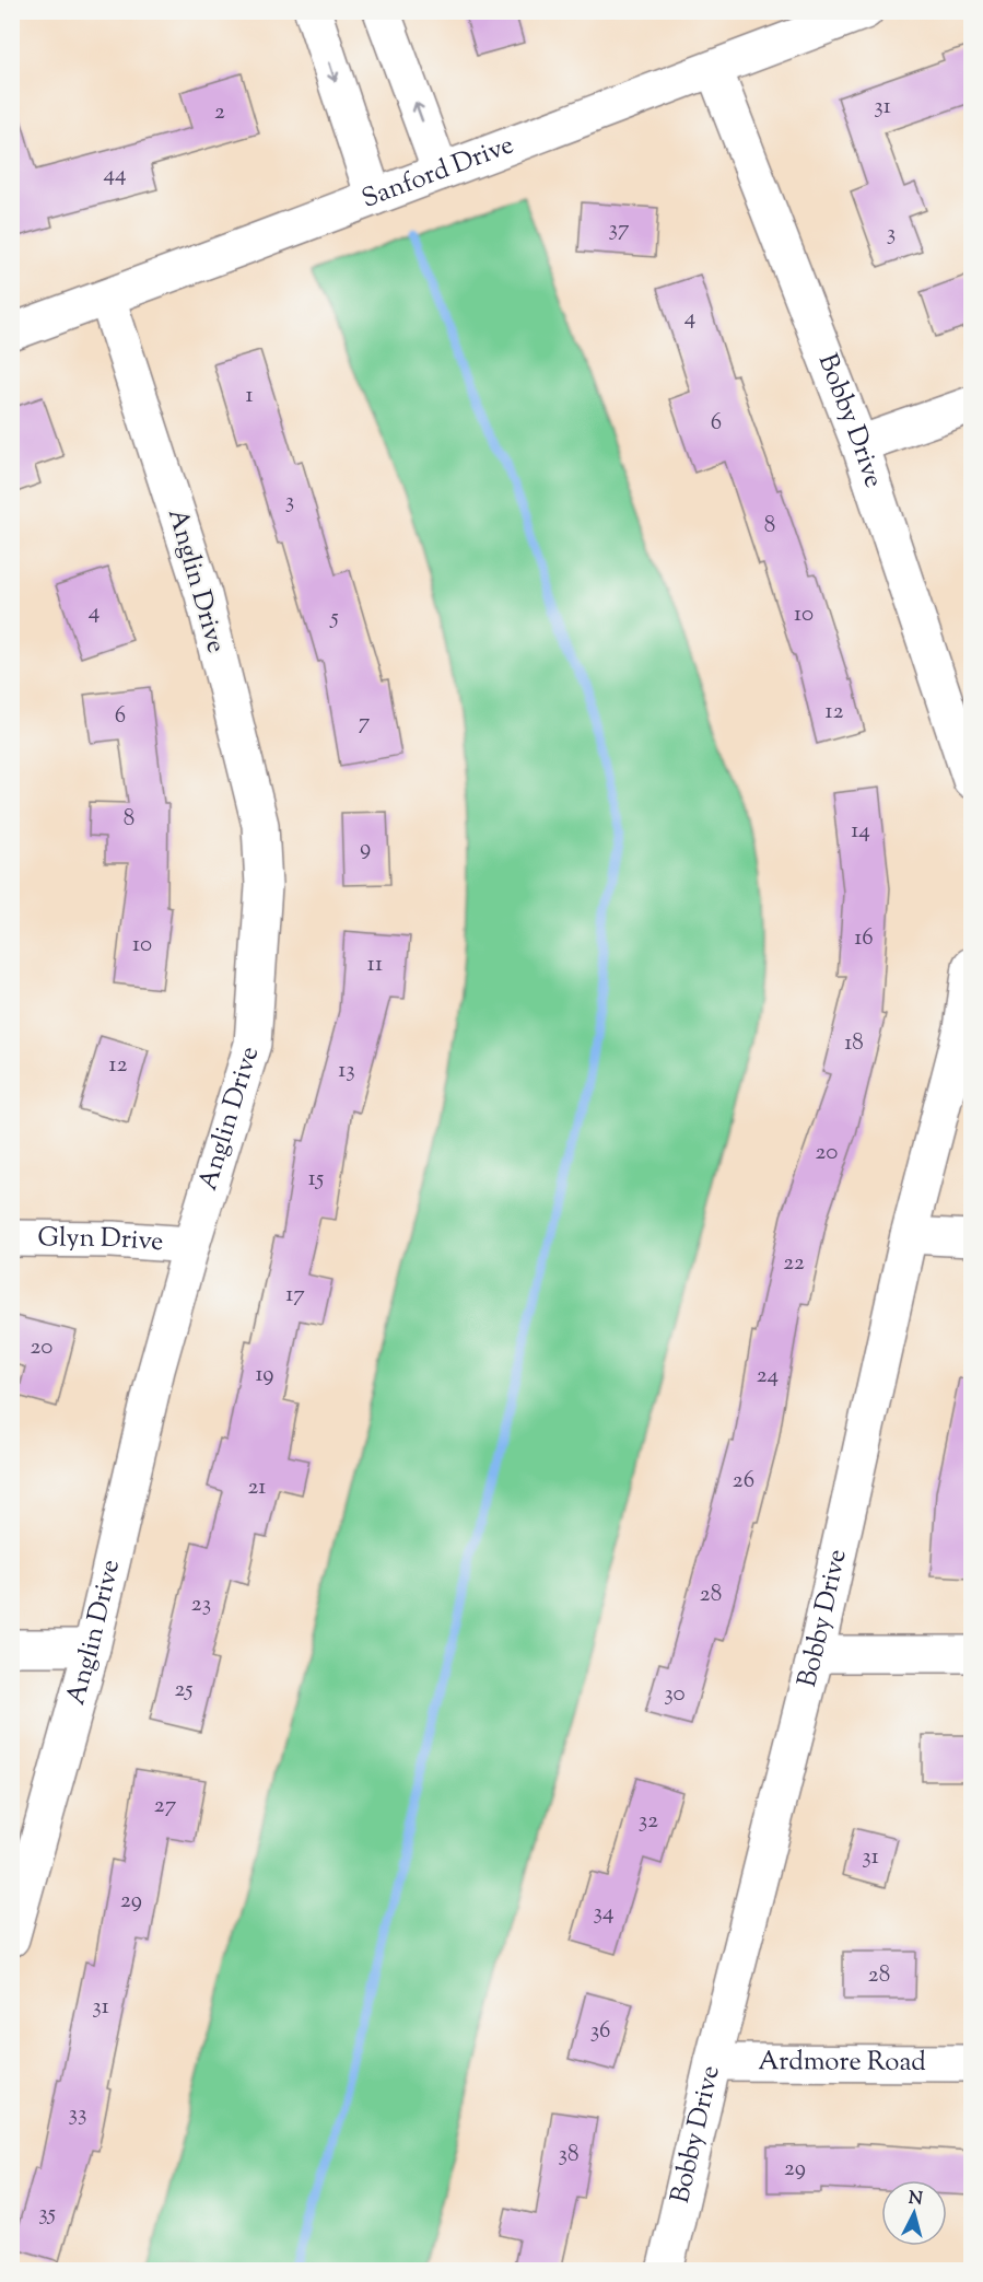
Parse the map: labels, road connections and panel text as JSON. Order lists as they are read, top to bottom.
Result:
{
  "streets": {
    "street": [
      "Sanford Drive",
      "Bobby Drive",
      "Anglin Drive",
      "Glyn Drive",
      "Ardmore Road"
    ]
  },
  "crossings": [
    ["Sanford Drive", "Bobby Drive"],
    ["Sanford Drive", "Anglin Drive"],
    ["Bobby Drive", "Ardmore Road"],
    ["Anglin Drive", "Glyn Drive"]
  ],
  "house_numbers": [
    "31",
    "2",
    "44",
    "37",
    "3",
    "4",
    "1",
    "6",
    "3",
    "8",
    "4",
    "10",
    "5",
    "12",
    "6",
    "7",
    "8",
    "14",
    "9",
    "16",
    "10",
    "11",
    "18",
    "12",
    "13",
    "20",
    "15",
    "22",
    "17",
    "20",
    "19",
    "24",
    "26",
    "21",
    "28",
    "23",
    "25",
    "30",
    "27",
    "32",
    "31",
    "29",
    "34",
    "28",
    "31",
    "36",
    "33",
    "38",
    "29",
    "35"
  ],
  "north": "top"
}
